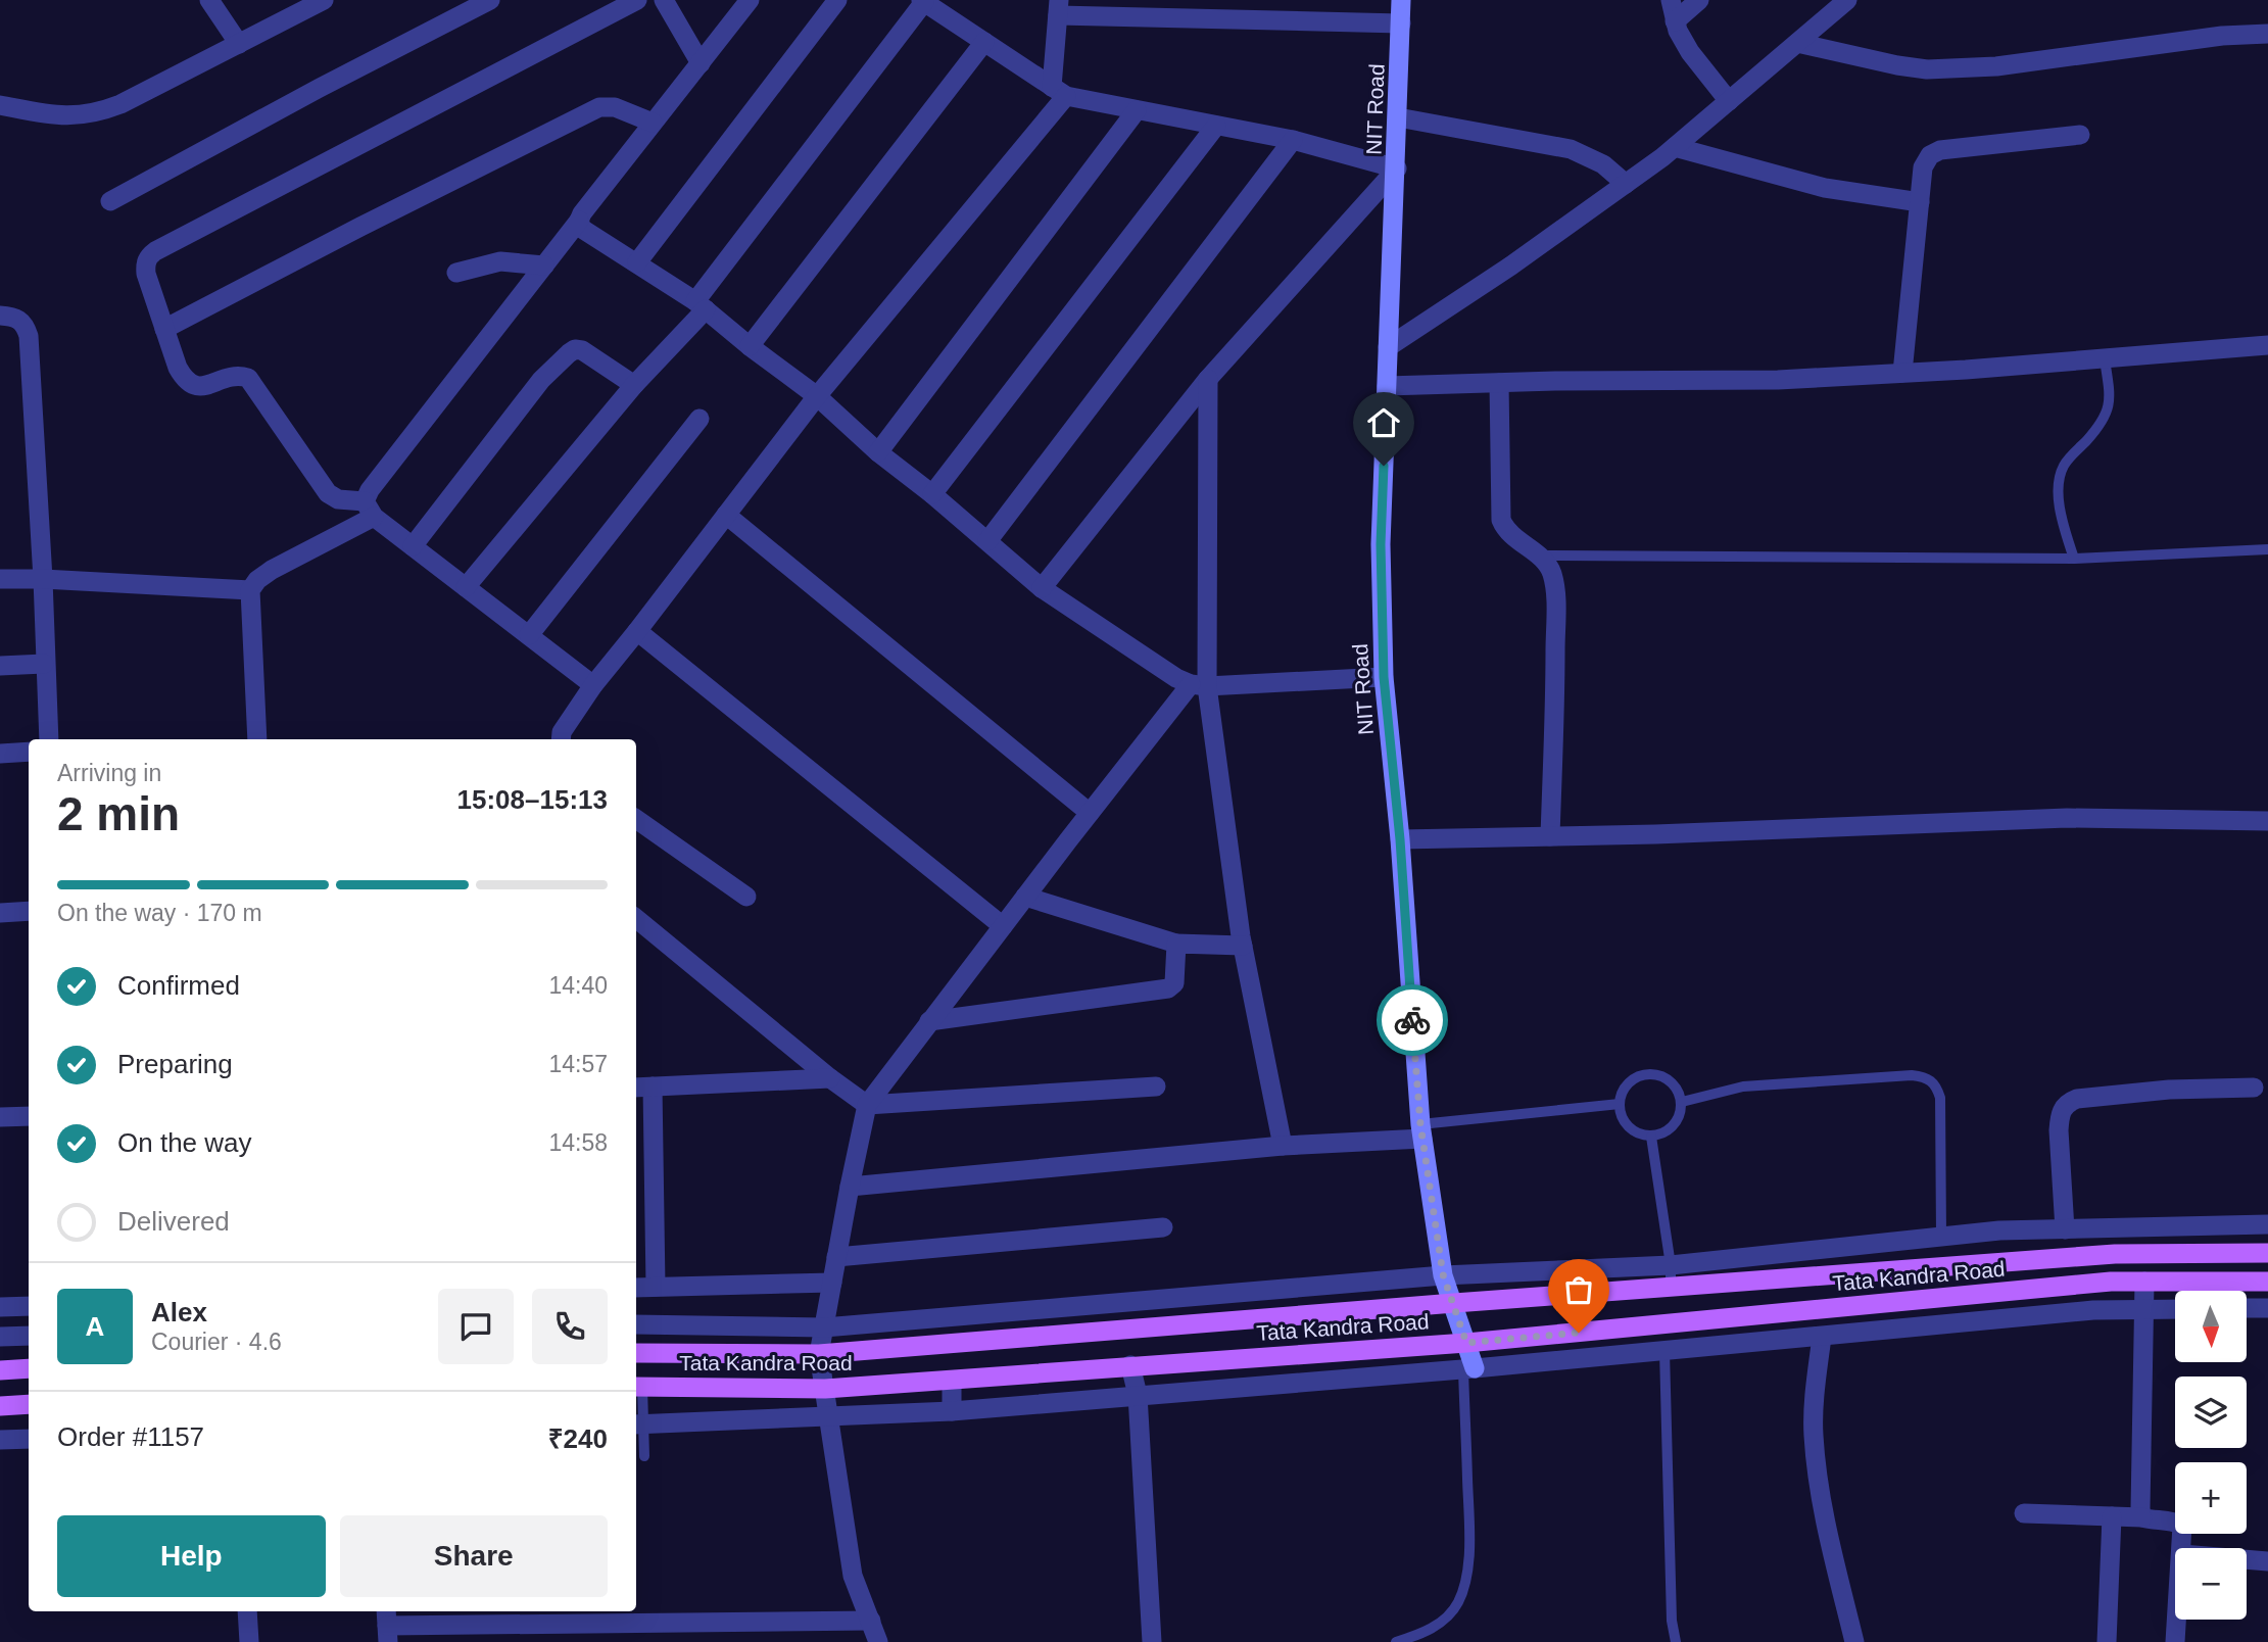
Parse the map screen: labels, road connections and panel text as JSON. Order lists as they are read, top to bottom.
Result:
{
  "streets": {
    "main road": ["NIT Road", "Tata Kandra Road"]
  },
  "crossings": [
    ["NIT Road", "Tata Kandra Road"]
  ],
  "north": "bottom",
  "page": {
    "heading": ["2 min", "Arriving in", "15:08–15:13"],
    "panel": [
      "Alex",
      "Courier · 4.6",
      "Order #1157",
      "₹240"
    ],
    "bar": "On the way · 170 m",
    "list": [
      ["Confirmed", "14:40"],
      ["Preparing", "14:57"],
      ["On the way", "14:58"],
      "Delivered"
    ],
    "round": "A",
    "map_buttons": ["+", "−"],
    "buttons": ["Help", "Share"]
  }
}
